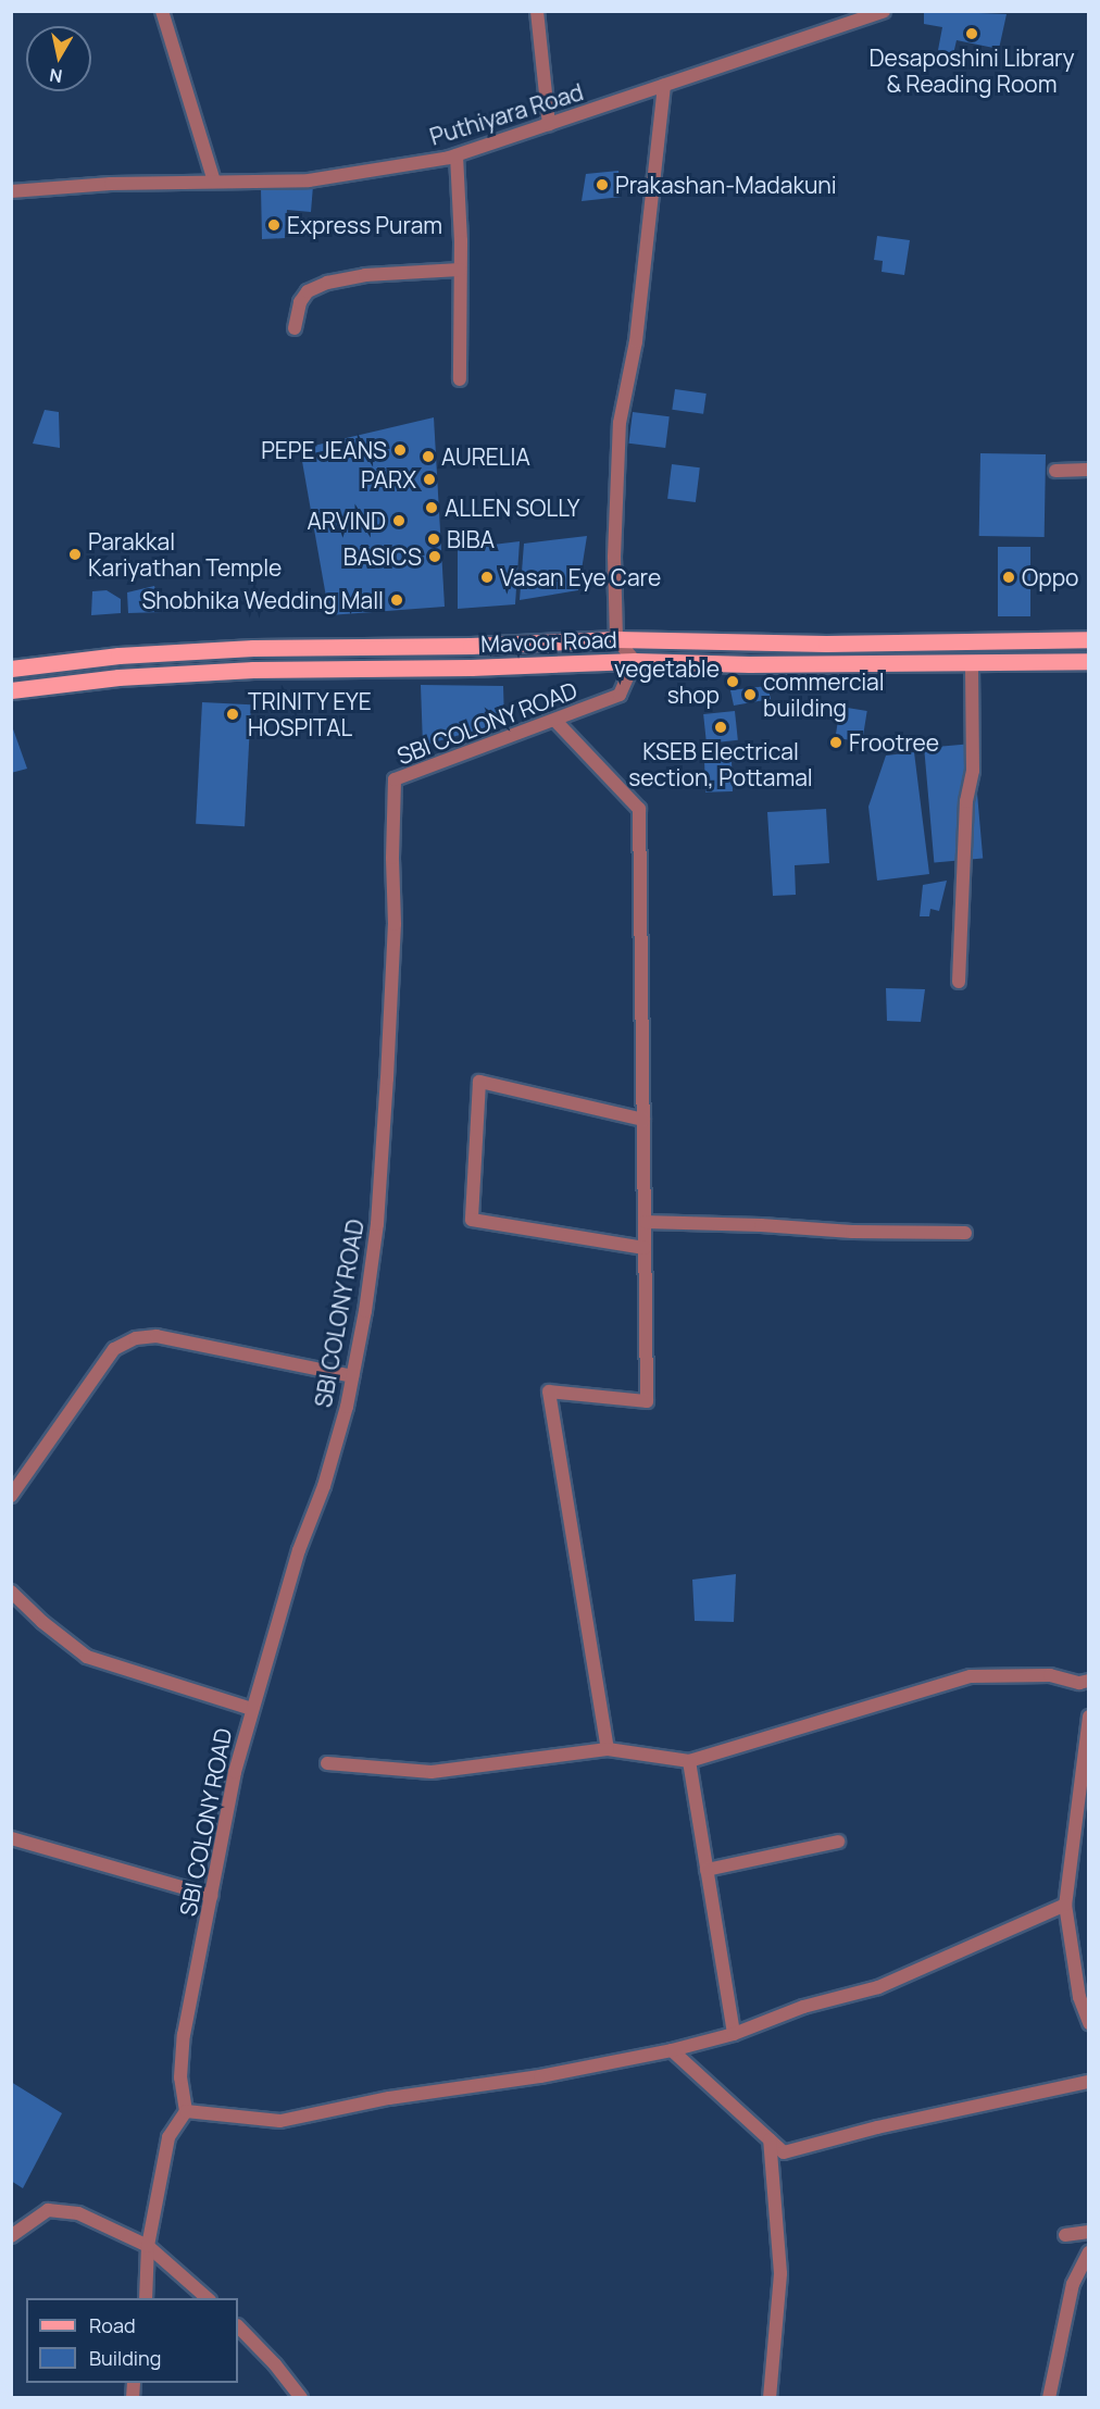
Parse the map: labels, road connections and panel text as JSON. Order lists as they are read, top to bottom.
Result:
{
  "streets": {
    "main road": ["Mavoor Road"],
    "street": ["Puthiyara Road", "SBI COLONY ROAD"]
  },
  "crossings": [
    ["Mavoor Road", "SBI COLONY ROAD"]
  ],
  "places": [
    "Desaposhini Library & Reading Room",
    "Prakashan-Madakuni",
    "Express Puram",
    "PEPE JEANS",
    "AURELIA",
    "PARX",
    "ALLEN SOLLY",
    "ARVIND",
    "BIBA",
    "Parakkal Kariyathan Temple",
    "BASICS",
    "Vasan Eye Care",
    "Oppo",
    "Shobhika Wedding Mall",
    "vegetable shop",
    "commercial building",
    "TRINITY EYE HOSPITAL",
    "KSEB Electrical section, Pottamal",
    "Frootree"
  ],
  "legend": ["Road", "Building"],
  "north": "bottom"
}
